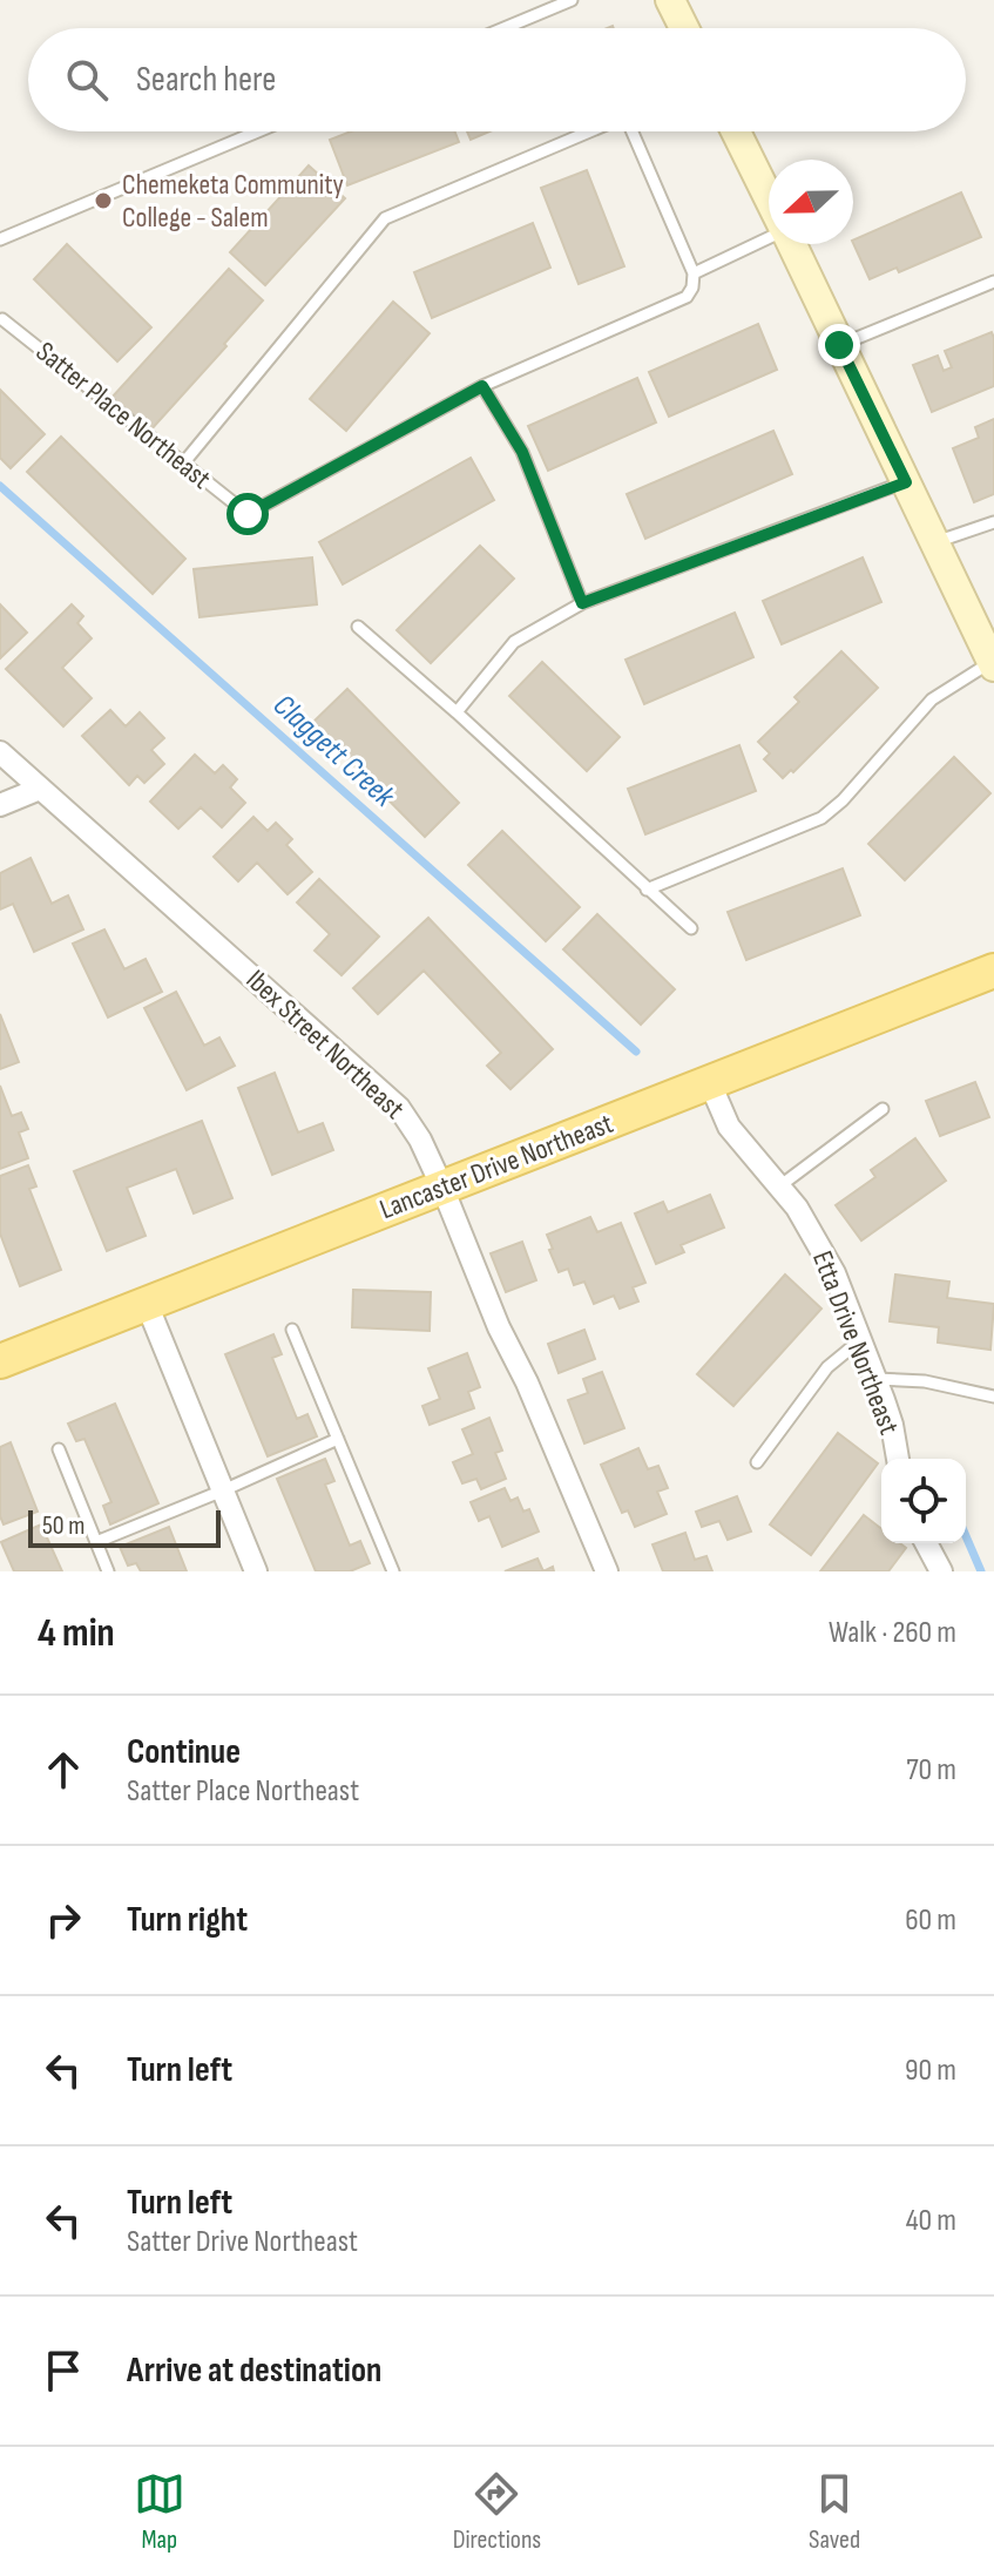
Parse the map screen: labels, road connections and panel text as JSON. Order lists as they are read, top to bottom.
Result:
{
  "streets": {
    "main road": ["Lancaster Drive Northeast"],
    "street": ["Ibex Street Northeast", "Etta Drive Northeast"],
    "lane": ["Satter Place Northeast"]
  },
  "crossings": [
    ["Ibex Street Northeast", "Lancaster Drive Northeast"],
    ["Lancaster Drive Northeast", "Etta Drive Northeast"]
  ],
  "water": ["Claggett Creek"],
  "places": ["Chemeketa Community College - Salem"],
  "scale_bar": "50 m",
  "north": "left",
  "page": {
    "search": "Search here",
    "scale": "50 m",
    "heading": ["4 min", "Walk · 260 m"],
    "list": [
      ["Continue", "Satter Place Northeast", "70 m"],
      ["Turn right", "60 m"],
      ["Turn left", "90 m"],
      ["Turn left", "Satter Drive Northeast", "40 m"],
      "Arrive at destination"
    ],
    "nav": ["Map", "Directions", "Saved"]
  }
}
